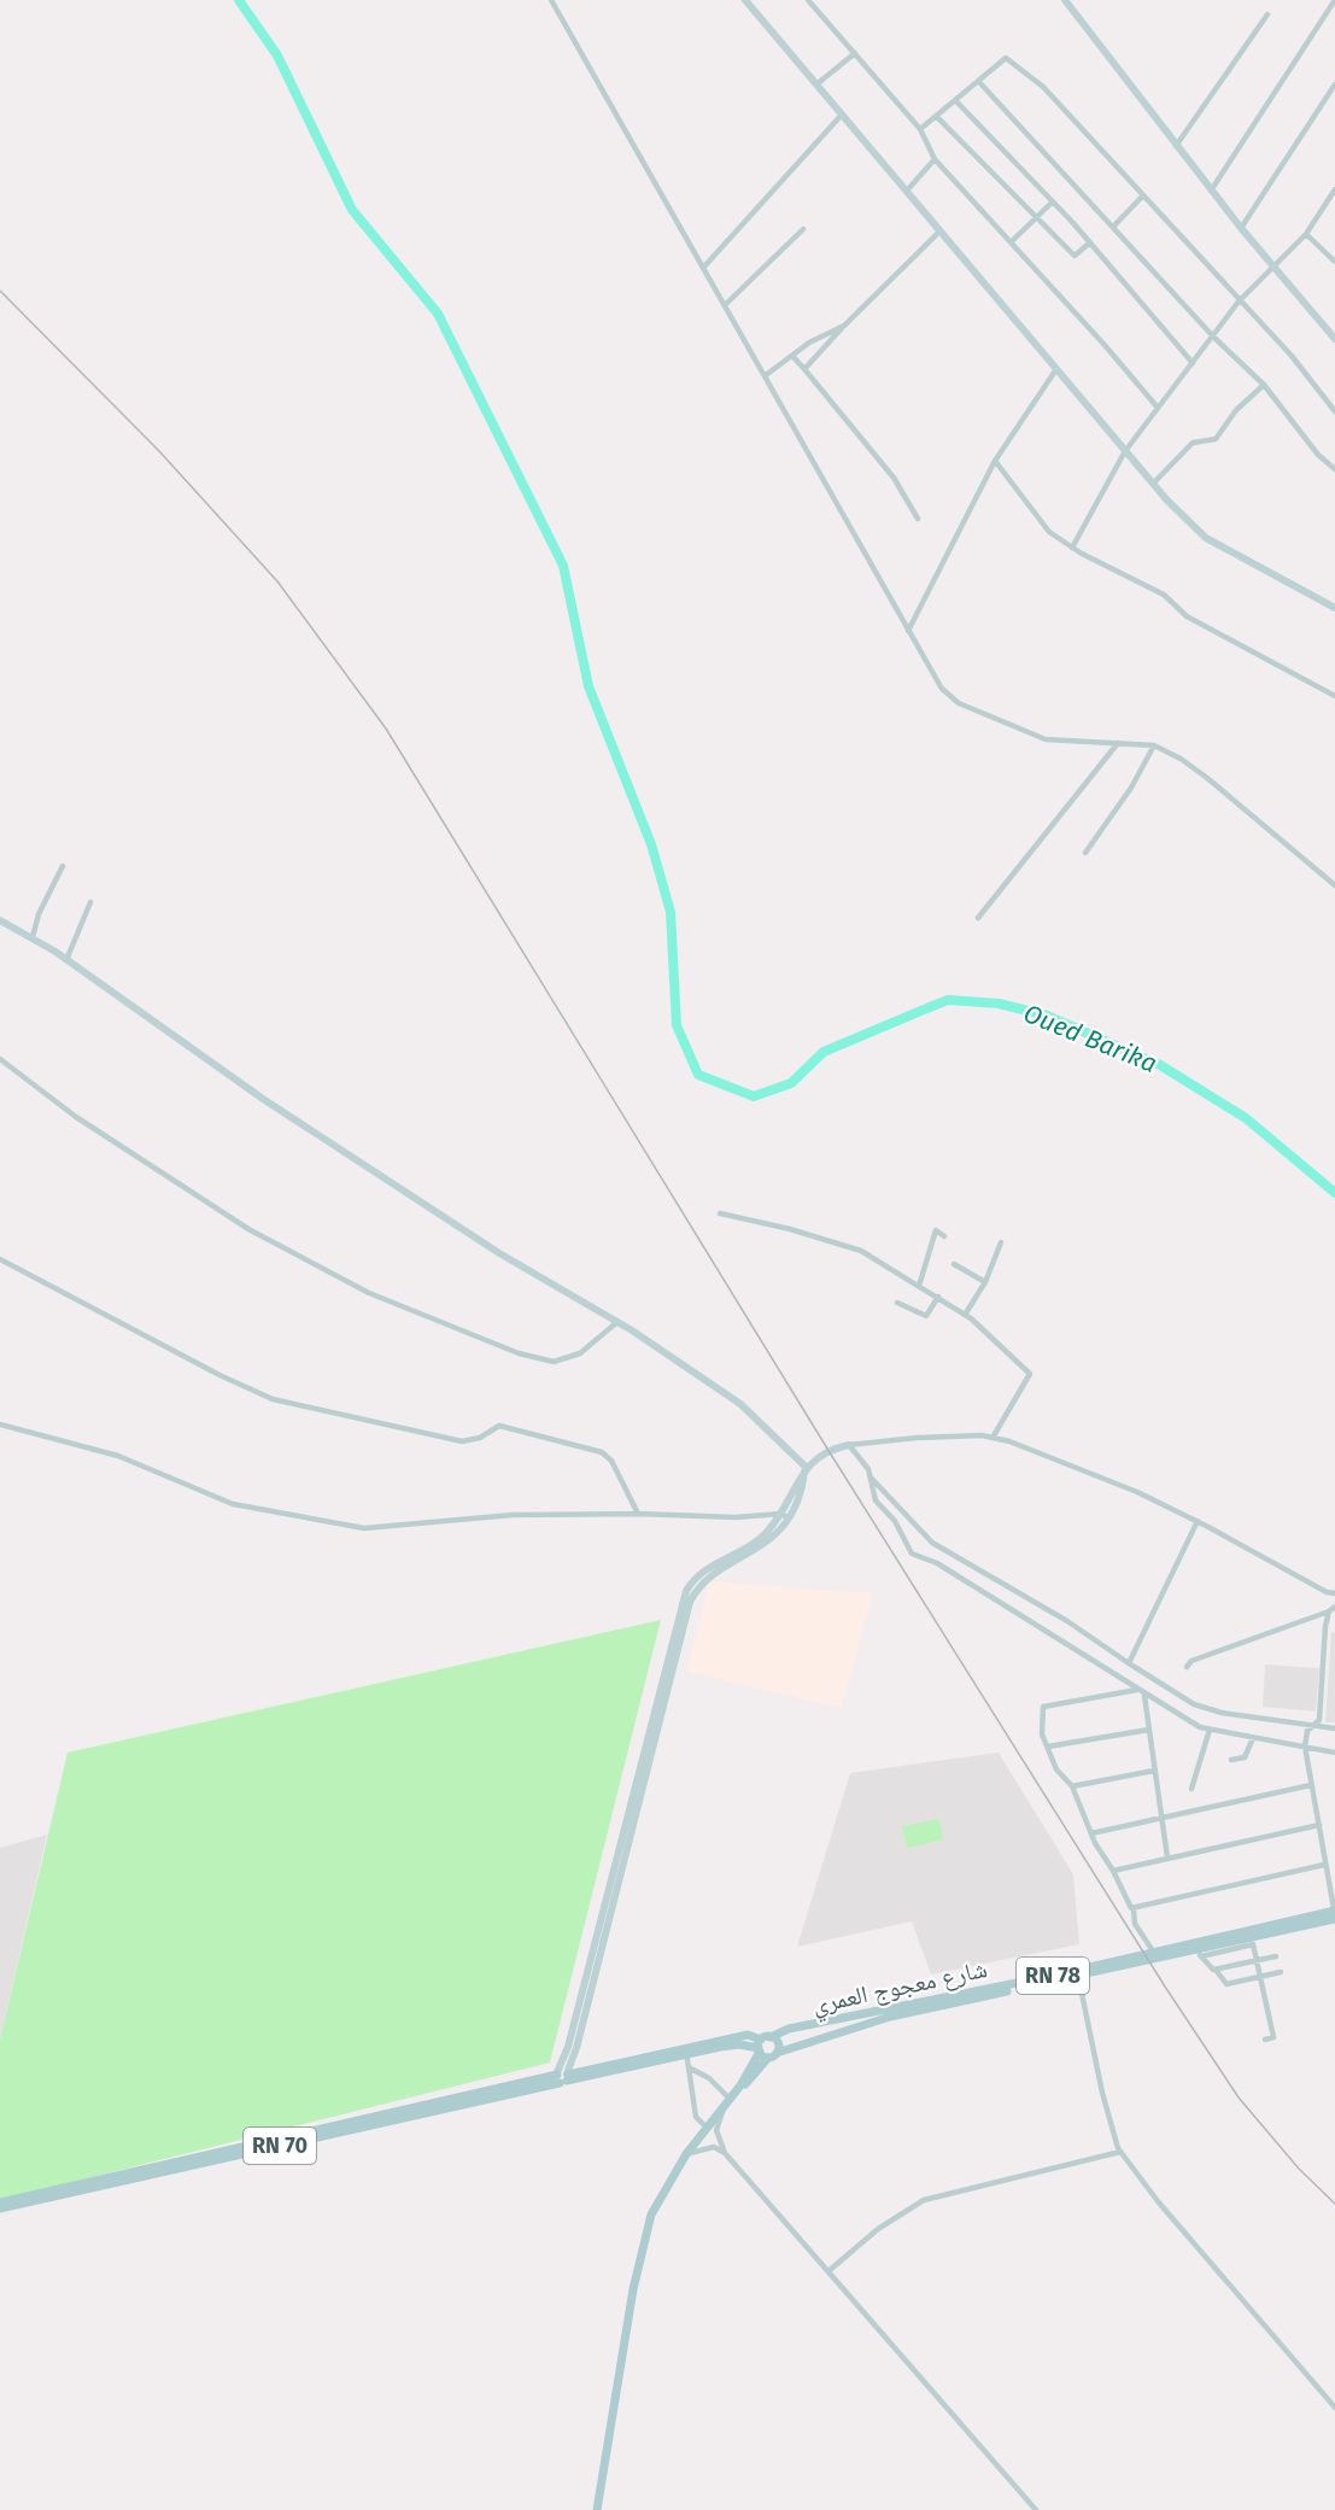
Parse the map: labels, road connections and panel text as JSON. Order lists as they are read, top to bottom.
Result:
{
  "streets": {
    "main road": ["RN 78", "شارع معجوج العمري", "RN 70"]
  },
  "crossings": [
    ["RN 78", "شارع معجوج العمري"],
    ["RN 78", "RN 70"],
    ["شارع معجوج العمري", "RN 70"]
  ],
  "water": ["Oued Barika"]
}
